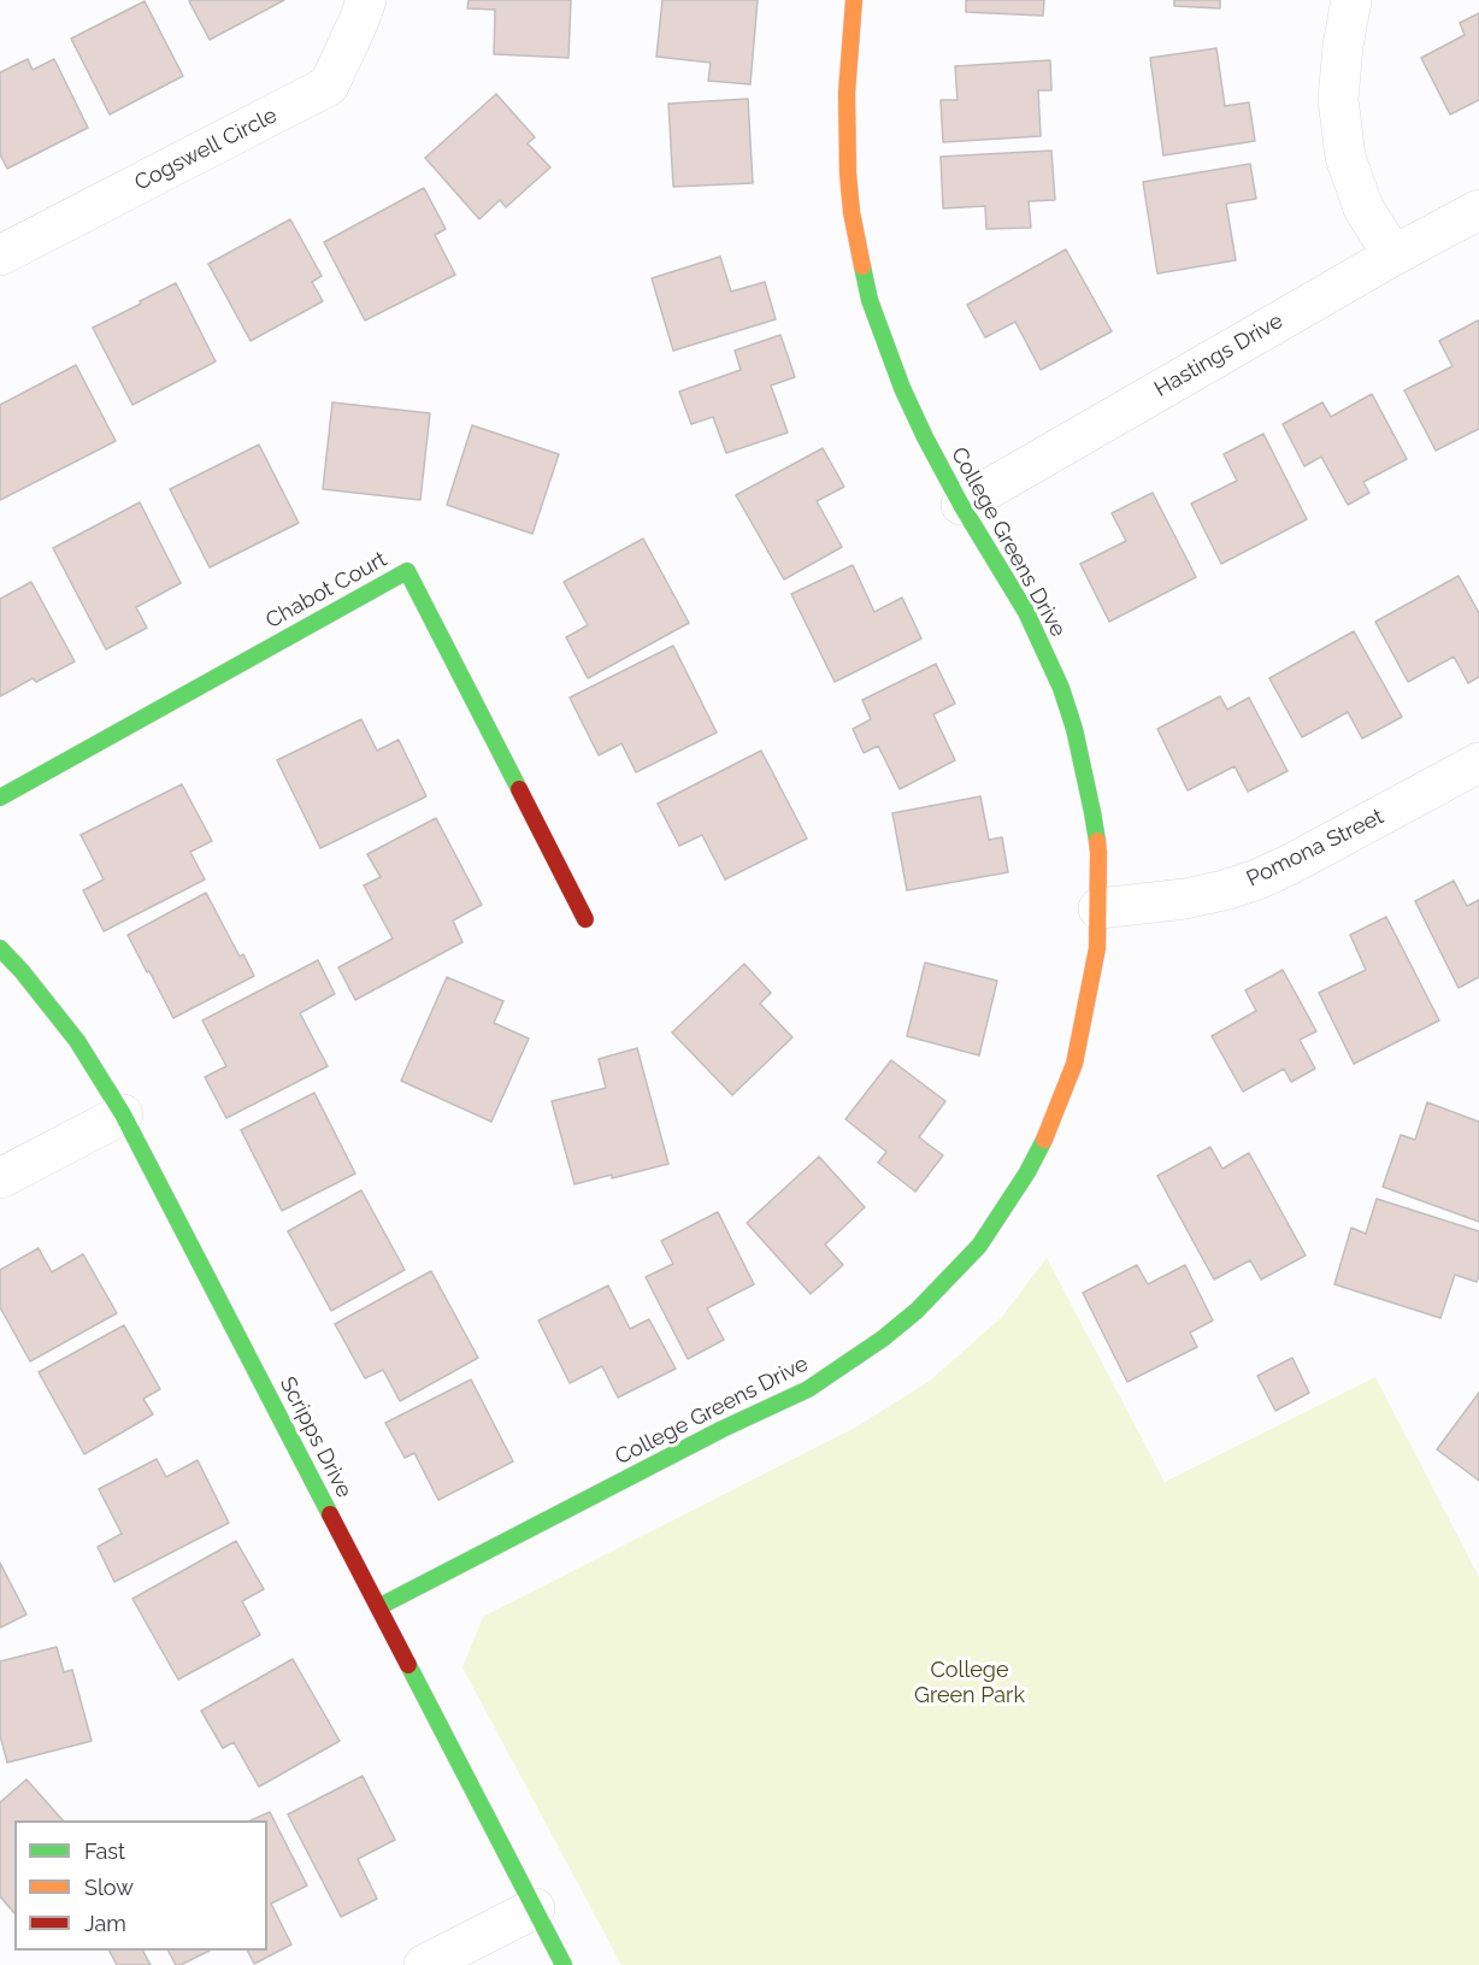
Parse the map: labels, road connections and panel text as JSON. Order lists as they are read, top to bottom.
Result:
{
  "streets": {
    "street": [
      "Cogswell Circle",
      "Hastings Drive",
      "College Greens Drive",
      "Chabot Court",
      "Pomona Street",
      "Scripps Drive"
    ]
  },
  "crossings": [
    ["Hastings Drive", "College Greens Drive"],
    ["College Greens Drive", "Pomona Street"],
    ["College Greens Drive", "Scripps Drive"]
  ],
  "parks": ["College Green Park"],
  "legend": ["Fast", "Slow", "Jam"]
}
